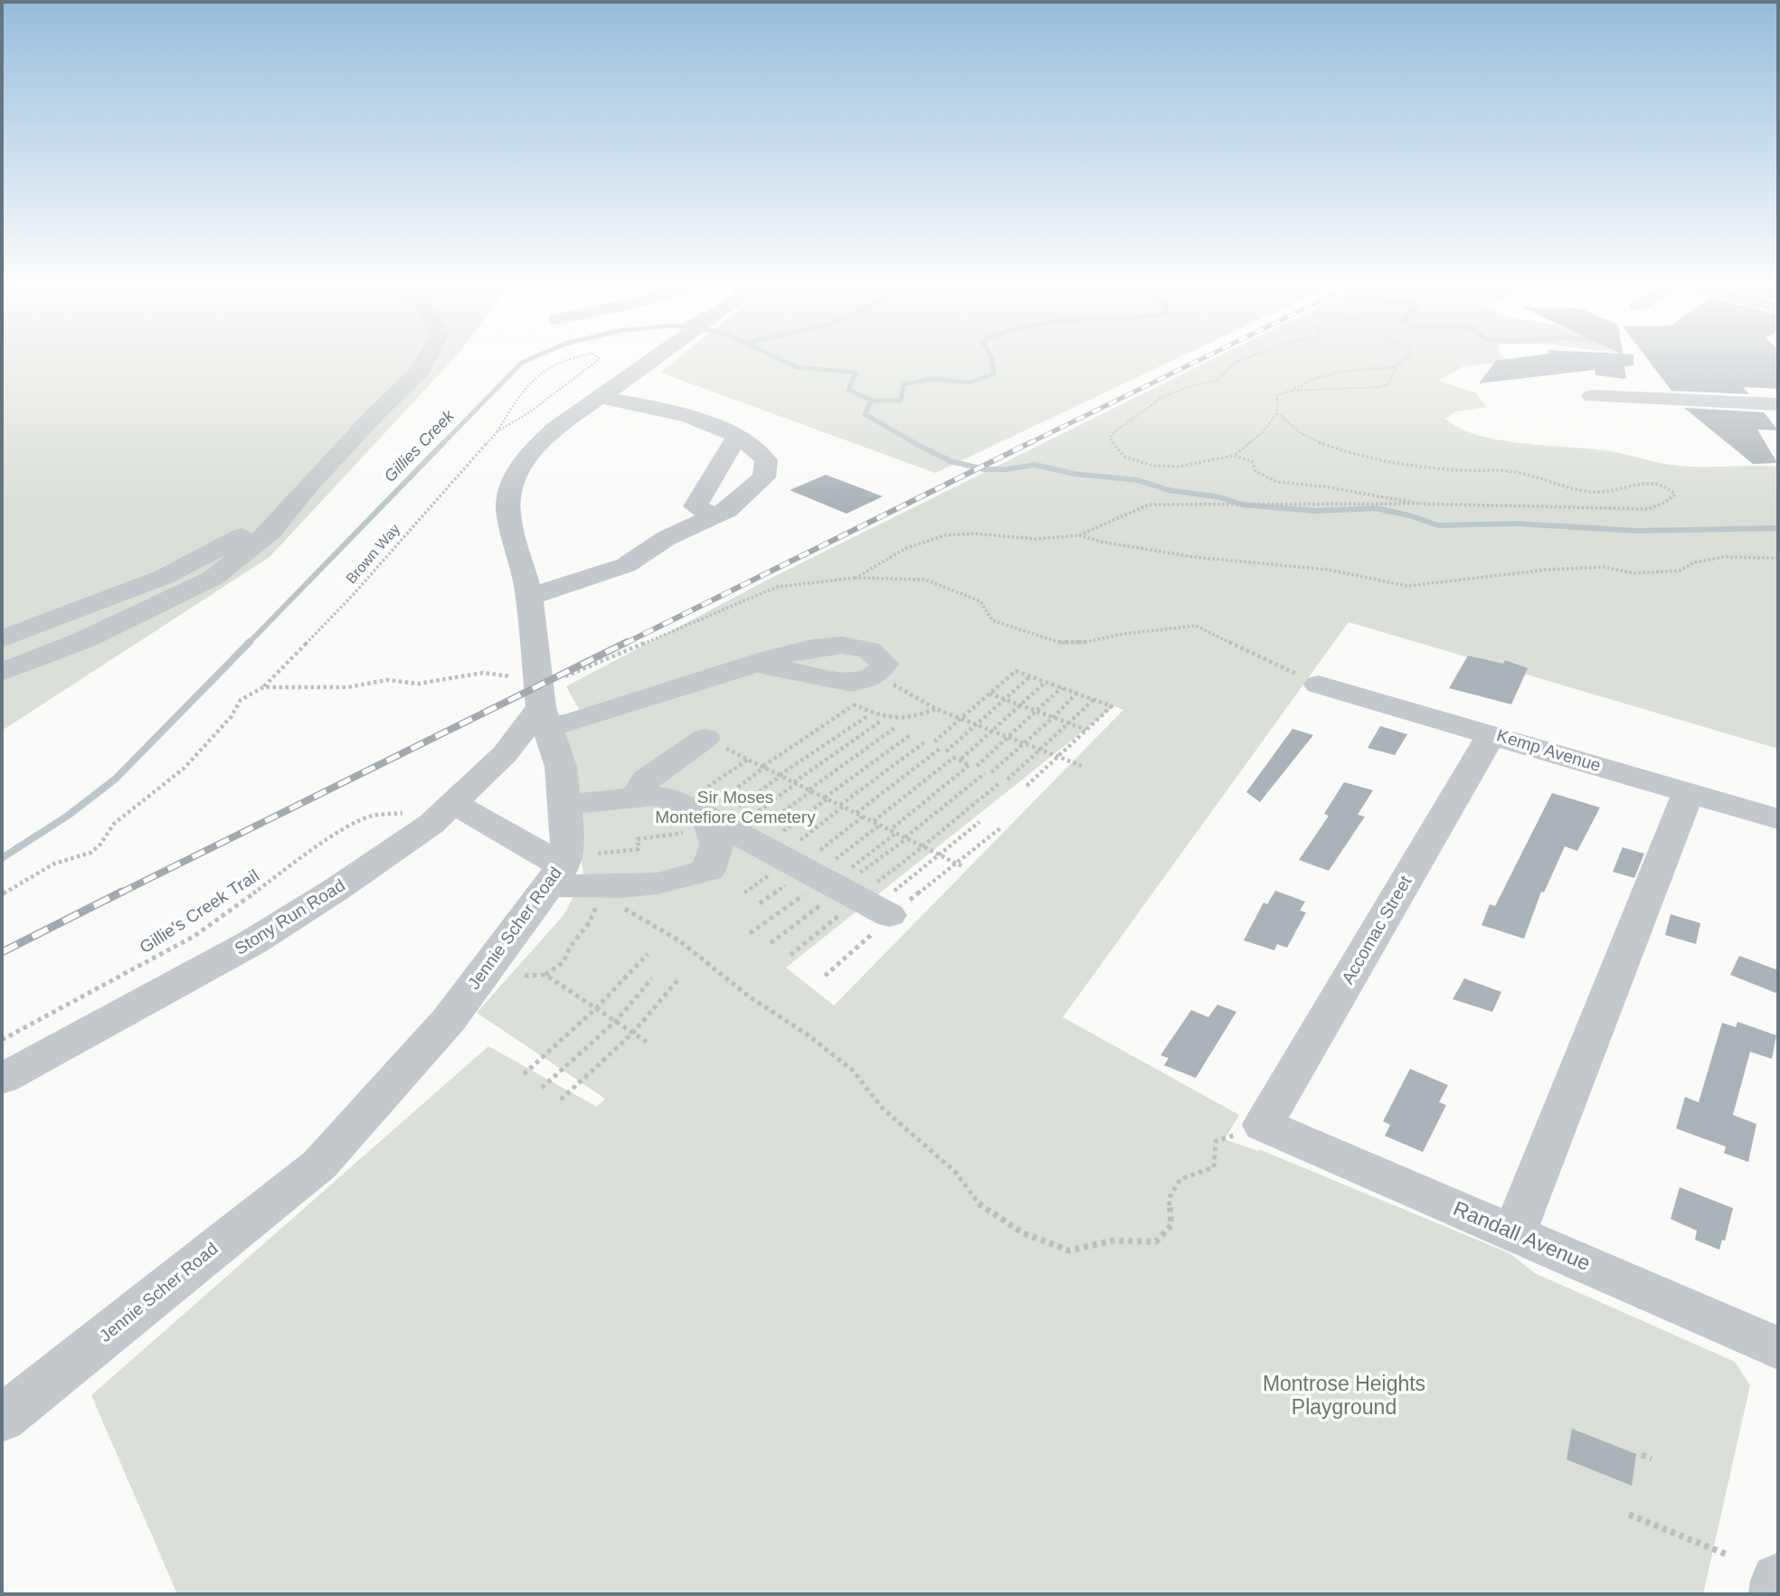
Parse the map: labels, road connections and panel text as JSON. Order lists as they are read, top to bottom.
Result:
{
  "streets": {
    "street": [
      "Kemp Avenue",
      "Stony Run Road",
      "Jennie Scher Road",
      "Accomac Street",
      "Randall Avenue"
    ],
    "path": ["Brown Way", "Gillie's Creek Trail"]
  },
  "crossings": [
    ["Kemp Avenue", "Accomac Street"],
    ["Stony Run Road", "Jennie Scher Road"],
    ["Accomac Street", "Randall Avenue"]
  ],
  "water": ["Gillies Creek"],
  "parks": ["Sir Moses Montefiore Cemetery", "Montrose Heights Playground"]
}
